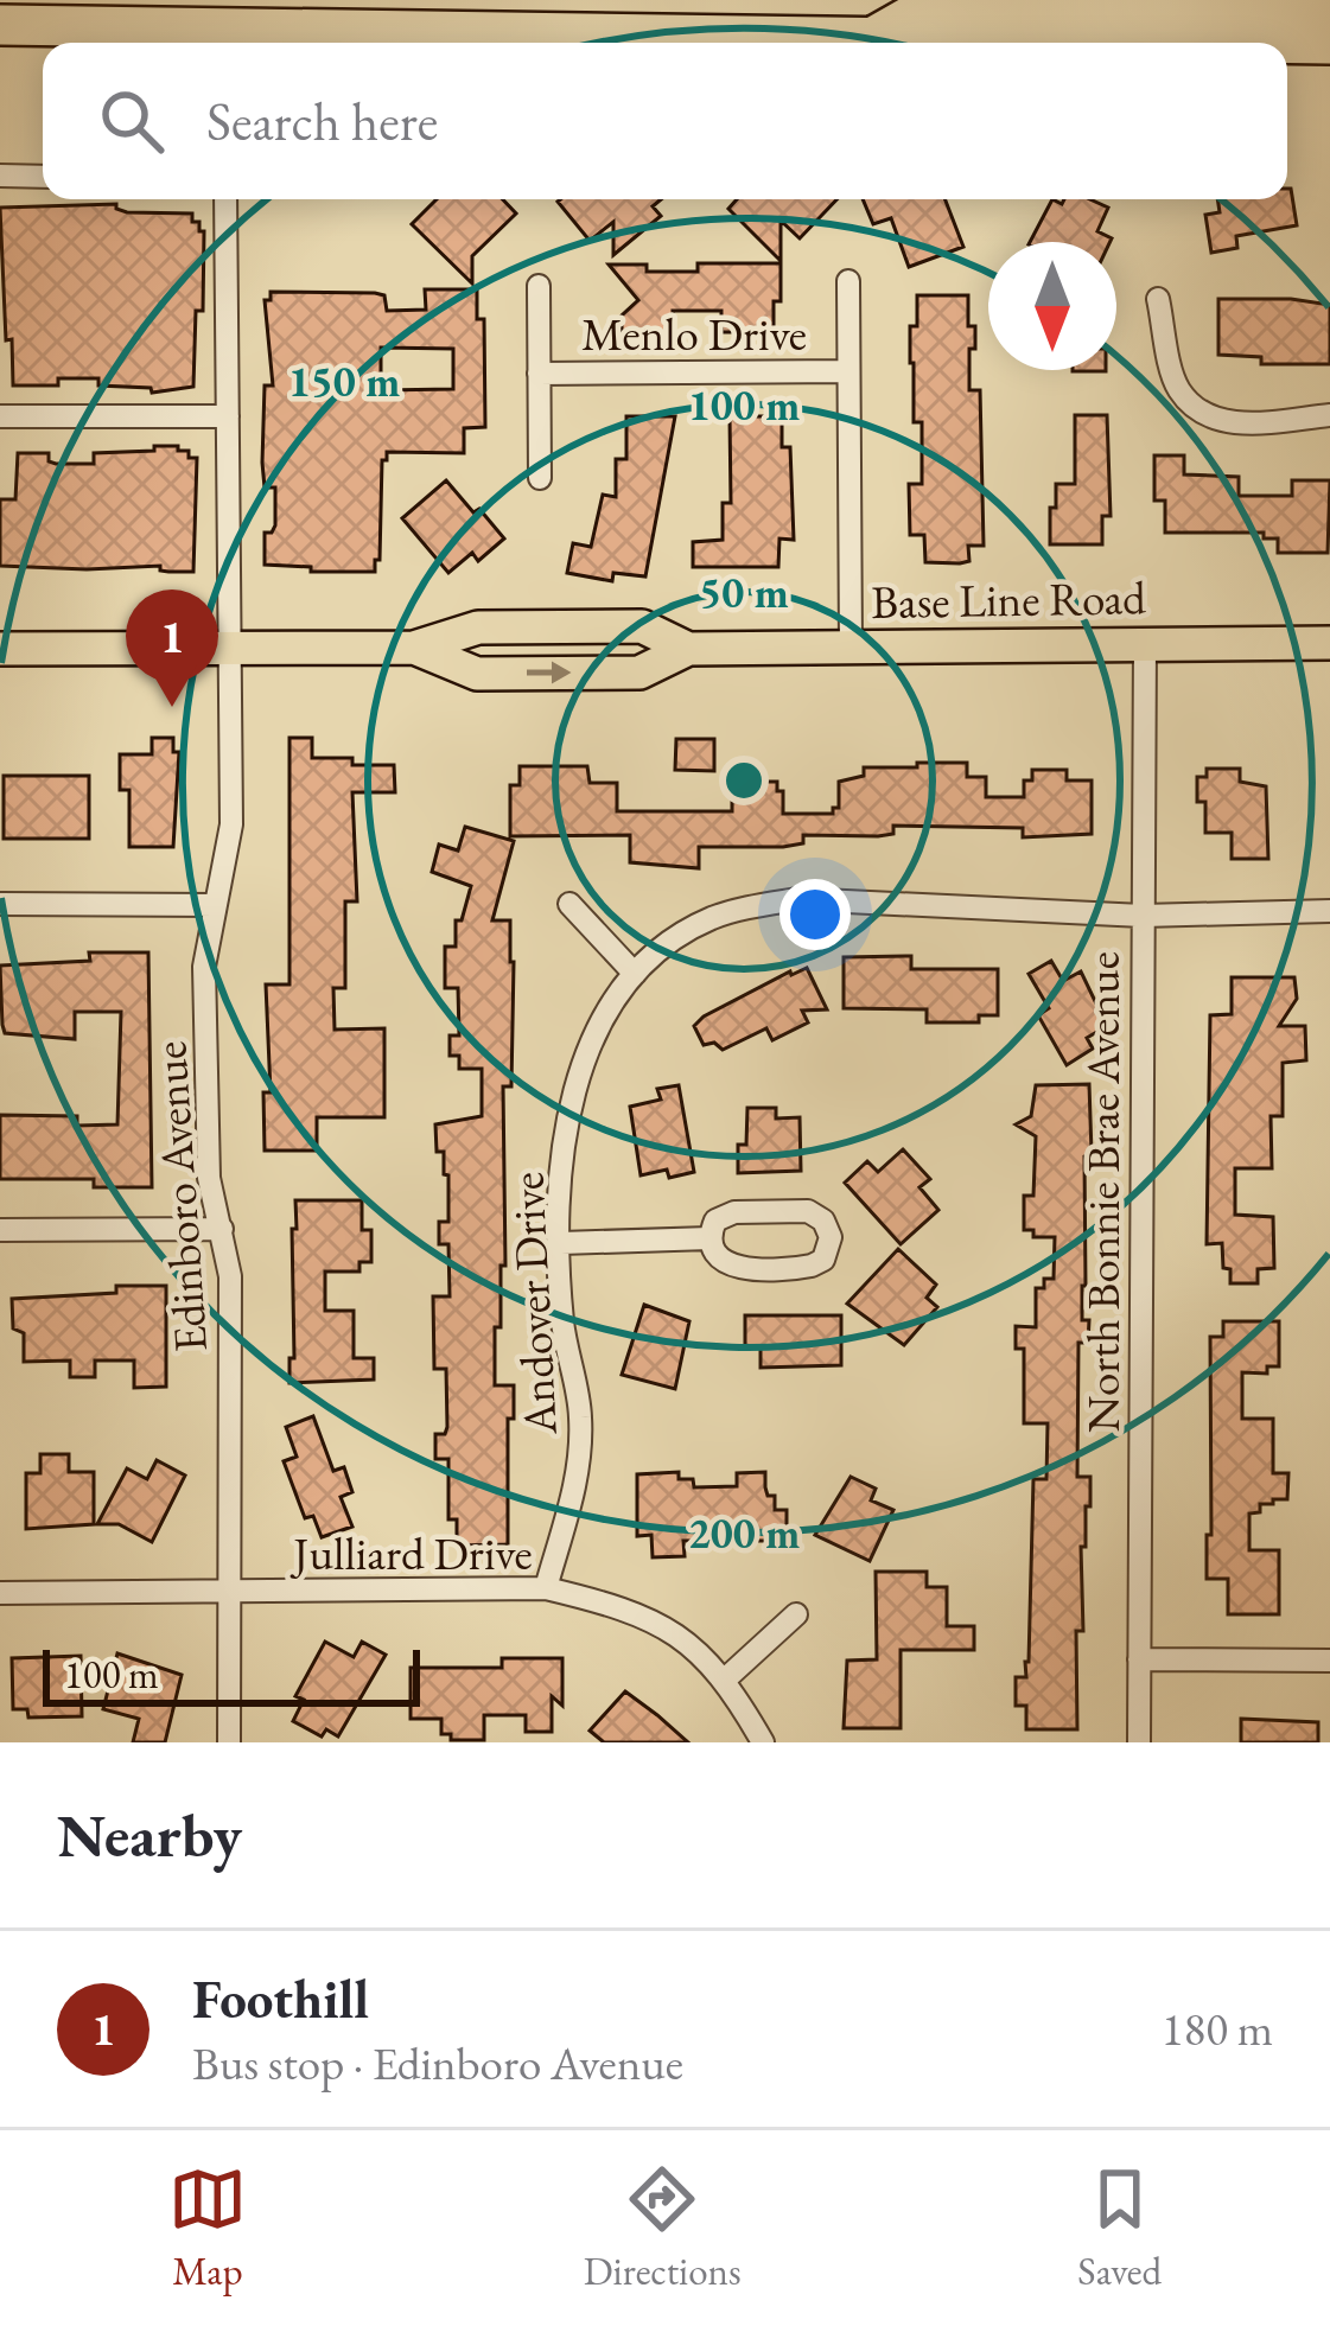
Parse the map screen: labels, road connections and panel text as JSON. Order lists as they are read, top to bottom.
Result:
{
  "streets": {
    "main road": ["Base Line Road"],
    "street": [
      "Menlo Drive",
      "North Bonnie Brae Avenue",
      "Edinboro Avenue",
      "Andover Drive",
      "Julliard Drive"
    ]
  },
  "crossings": [
    ["Base Line Road", "North Bonnie Brae Avenue"],
    ["Base Line Road", "Edinboro Avenue"],
    ["North Bonnie Brae Avenue", "Andover Drive"],
    ["Edinboro Avenue", "Julliard Drive"],
    ["Andover Drive", "Julliard Drive"]
  ],
  "scale_bar": "100 m",
  "north": "bottom",
  "page": {
    "search": "Search here",
    "pins": "1",
    "scale": "100 m",
    "heading": "Nearby",
    "list": [
      {
        "mark": "1",
        "name": "Foothill",
        "note": "Bus stop · Edinboro Avenue",
        "value": "180 m"
      }
    ],
    "nav": ["Map", "Directions", "Saved"]
  },
  "rings": [
    "150 m",
    "100 m",
    "50 m",
    "200 m"
  ]
}
